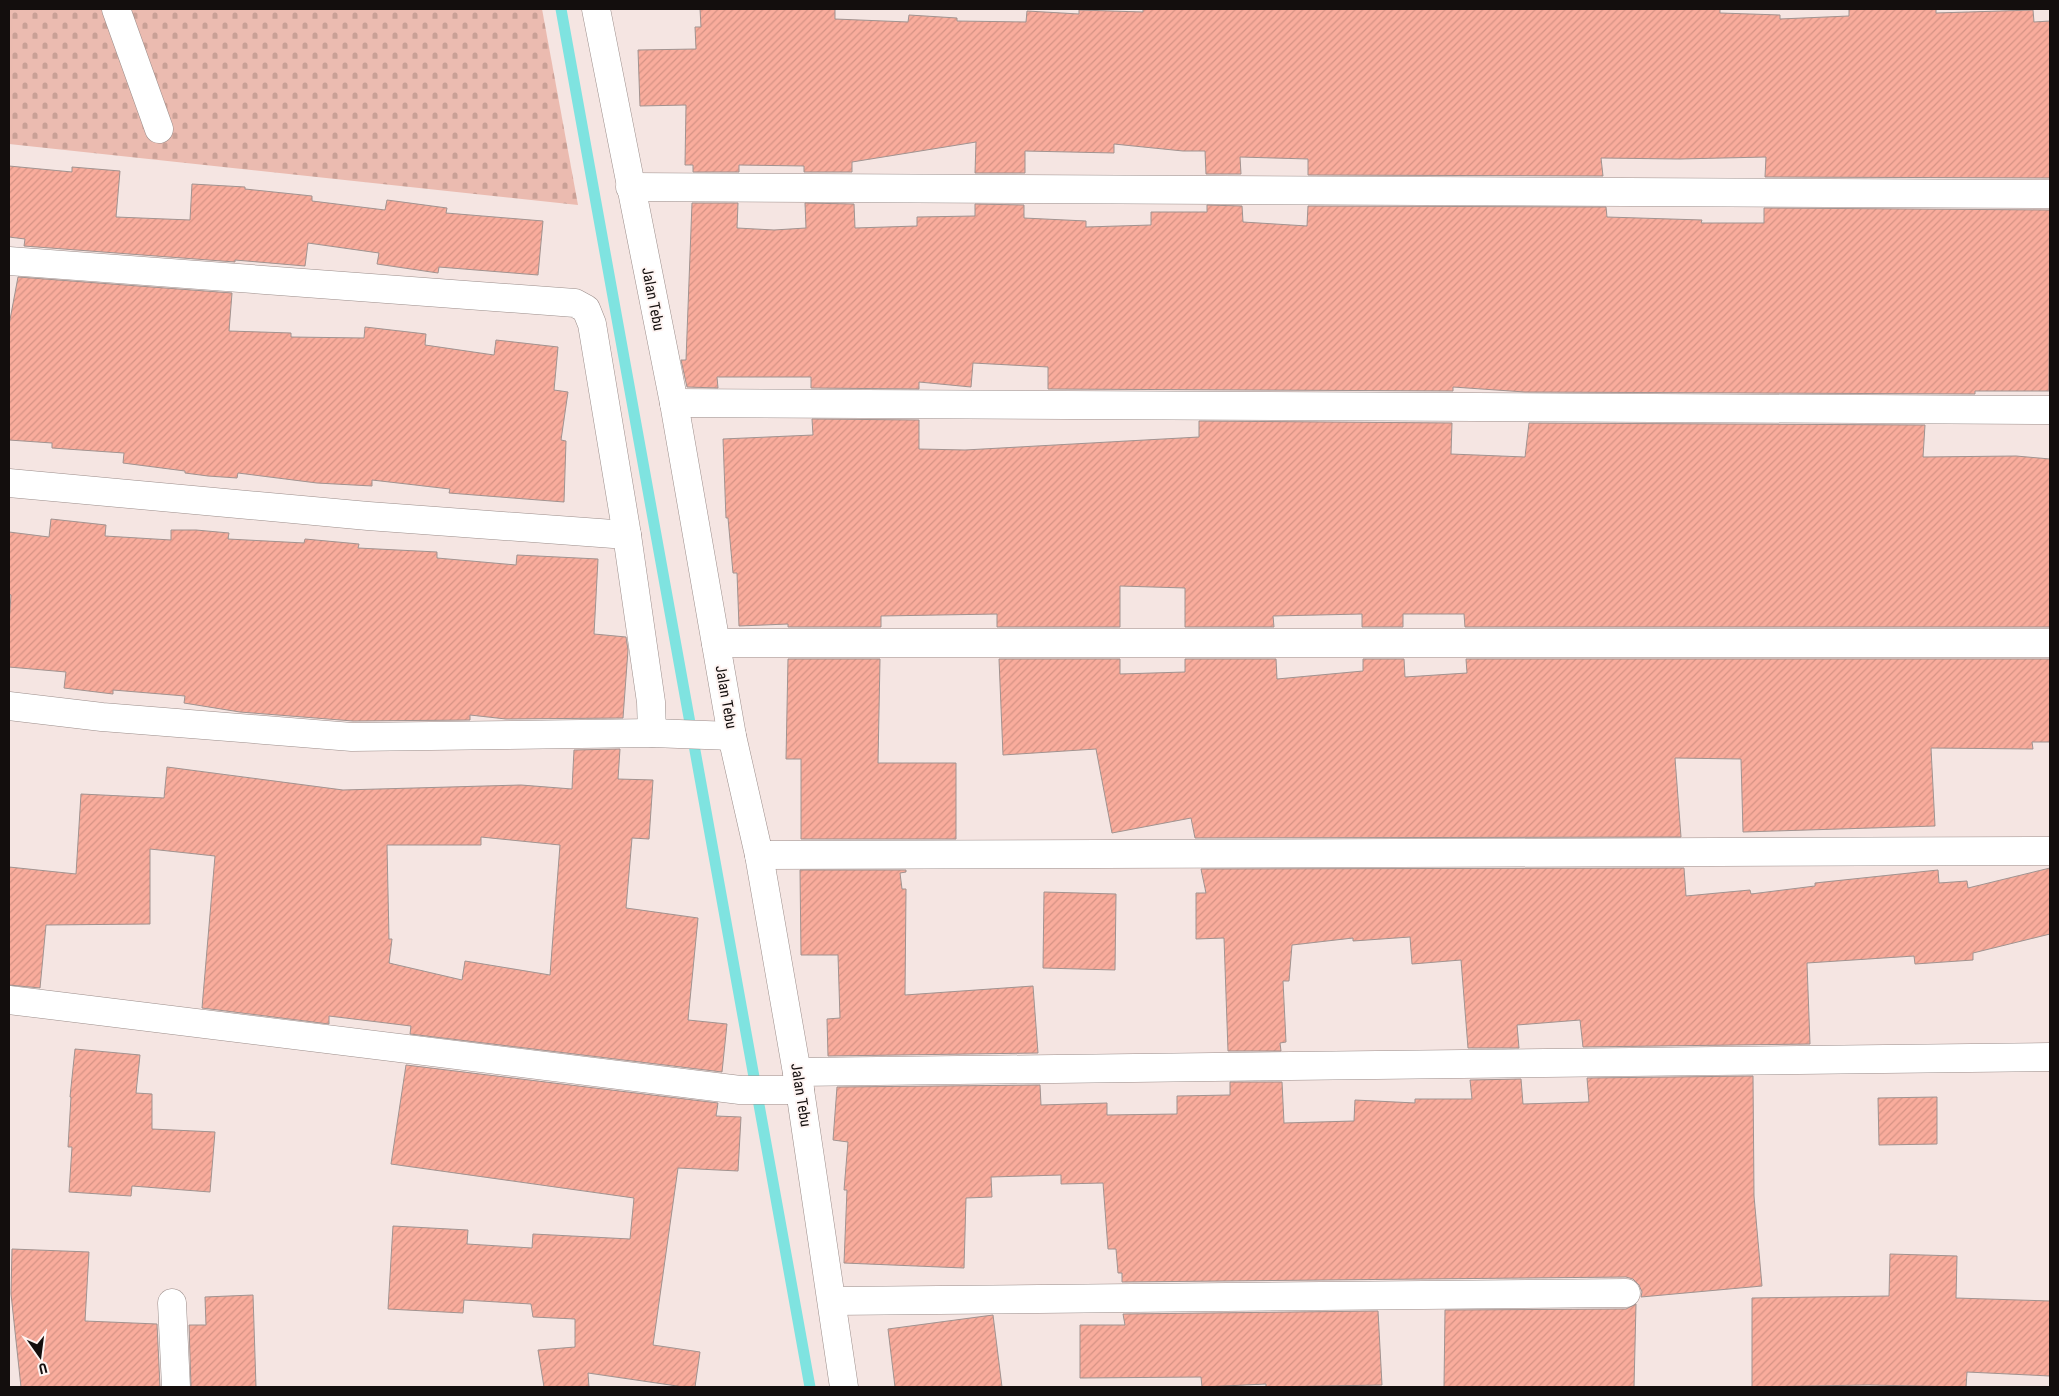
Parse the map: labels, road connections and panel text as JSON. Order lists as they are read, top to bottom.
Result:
{
  "streets": {
    "street": ["Jalan Tebu"]
  },
  "north": "bottom"
}
